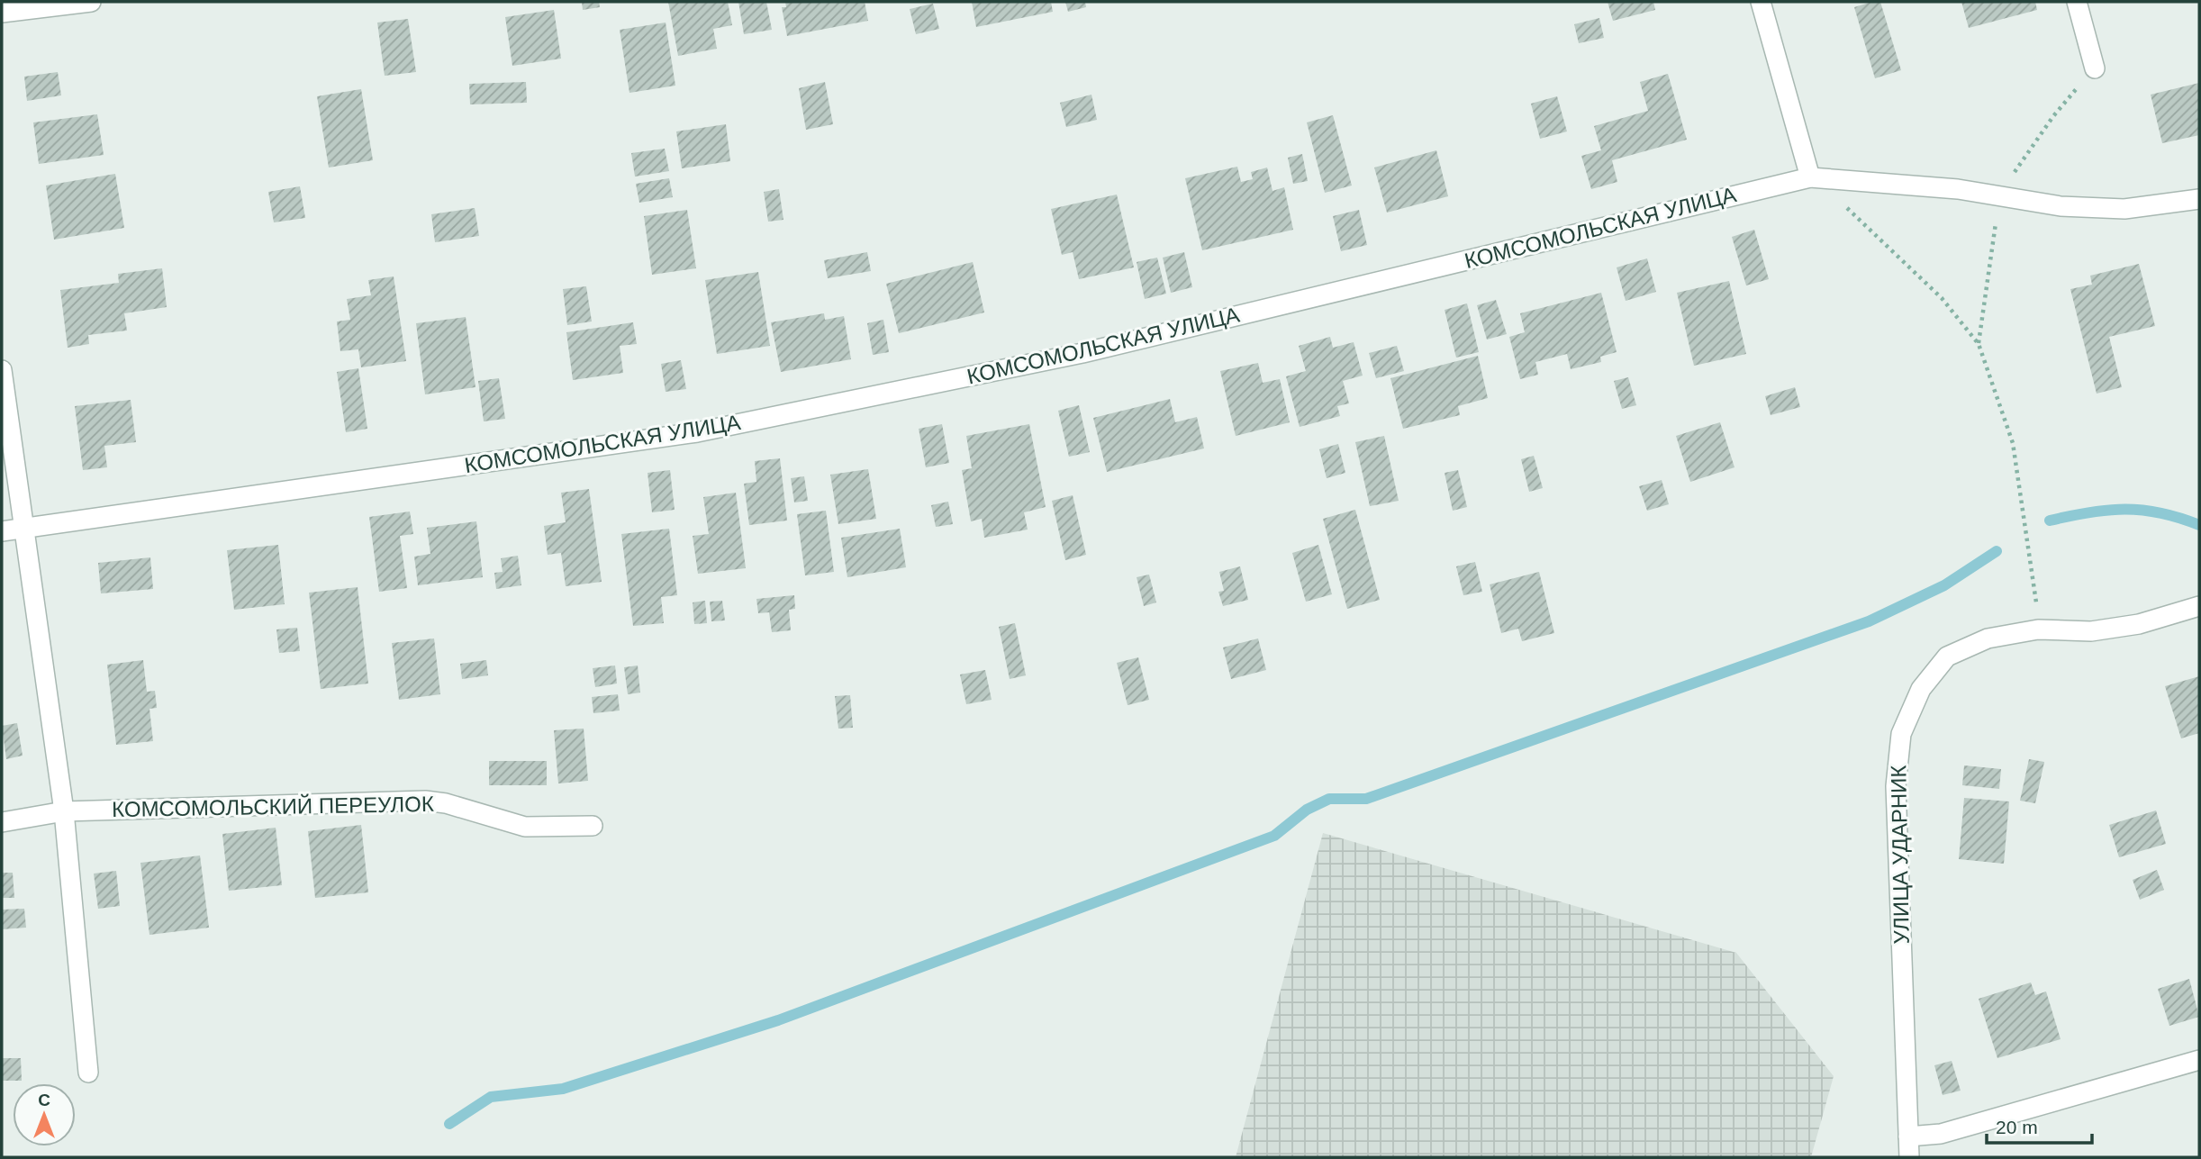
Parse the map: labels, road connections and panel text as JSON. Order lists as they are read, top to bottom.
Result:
{
  "streets": {
    "street": ["КОМСОМОЛЬСКАЯ УЛИЦА", "КОМСОМОЛЬСКИЙ ПЕРЕУЛОК", "УЛИЦА УДАРНИК"]
  },
  "scale_bar": "20 m",
  "north": "top"
}
